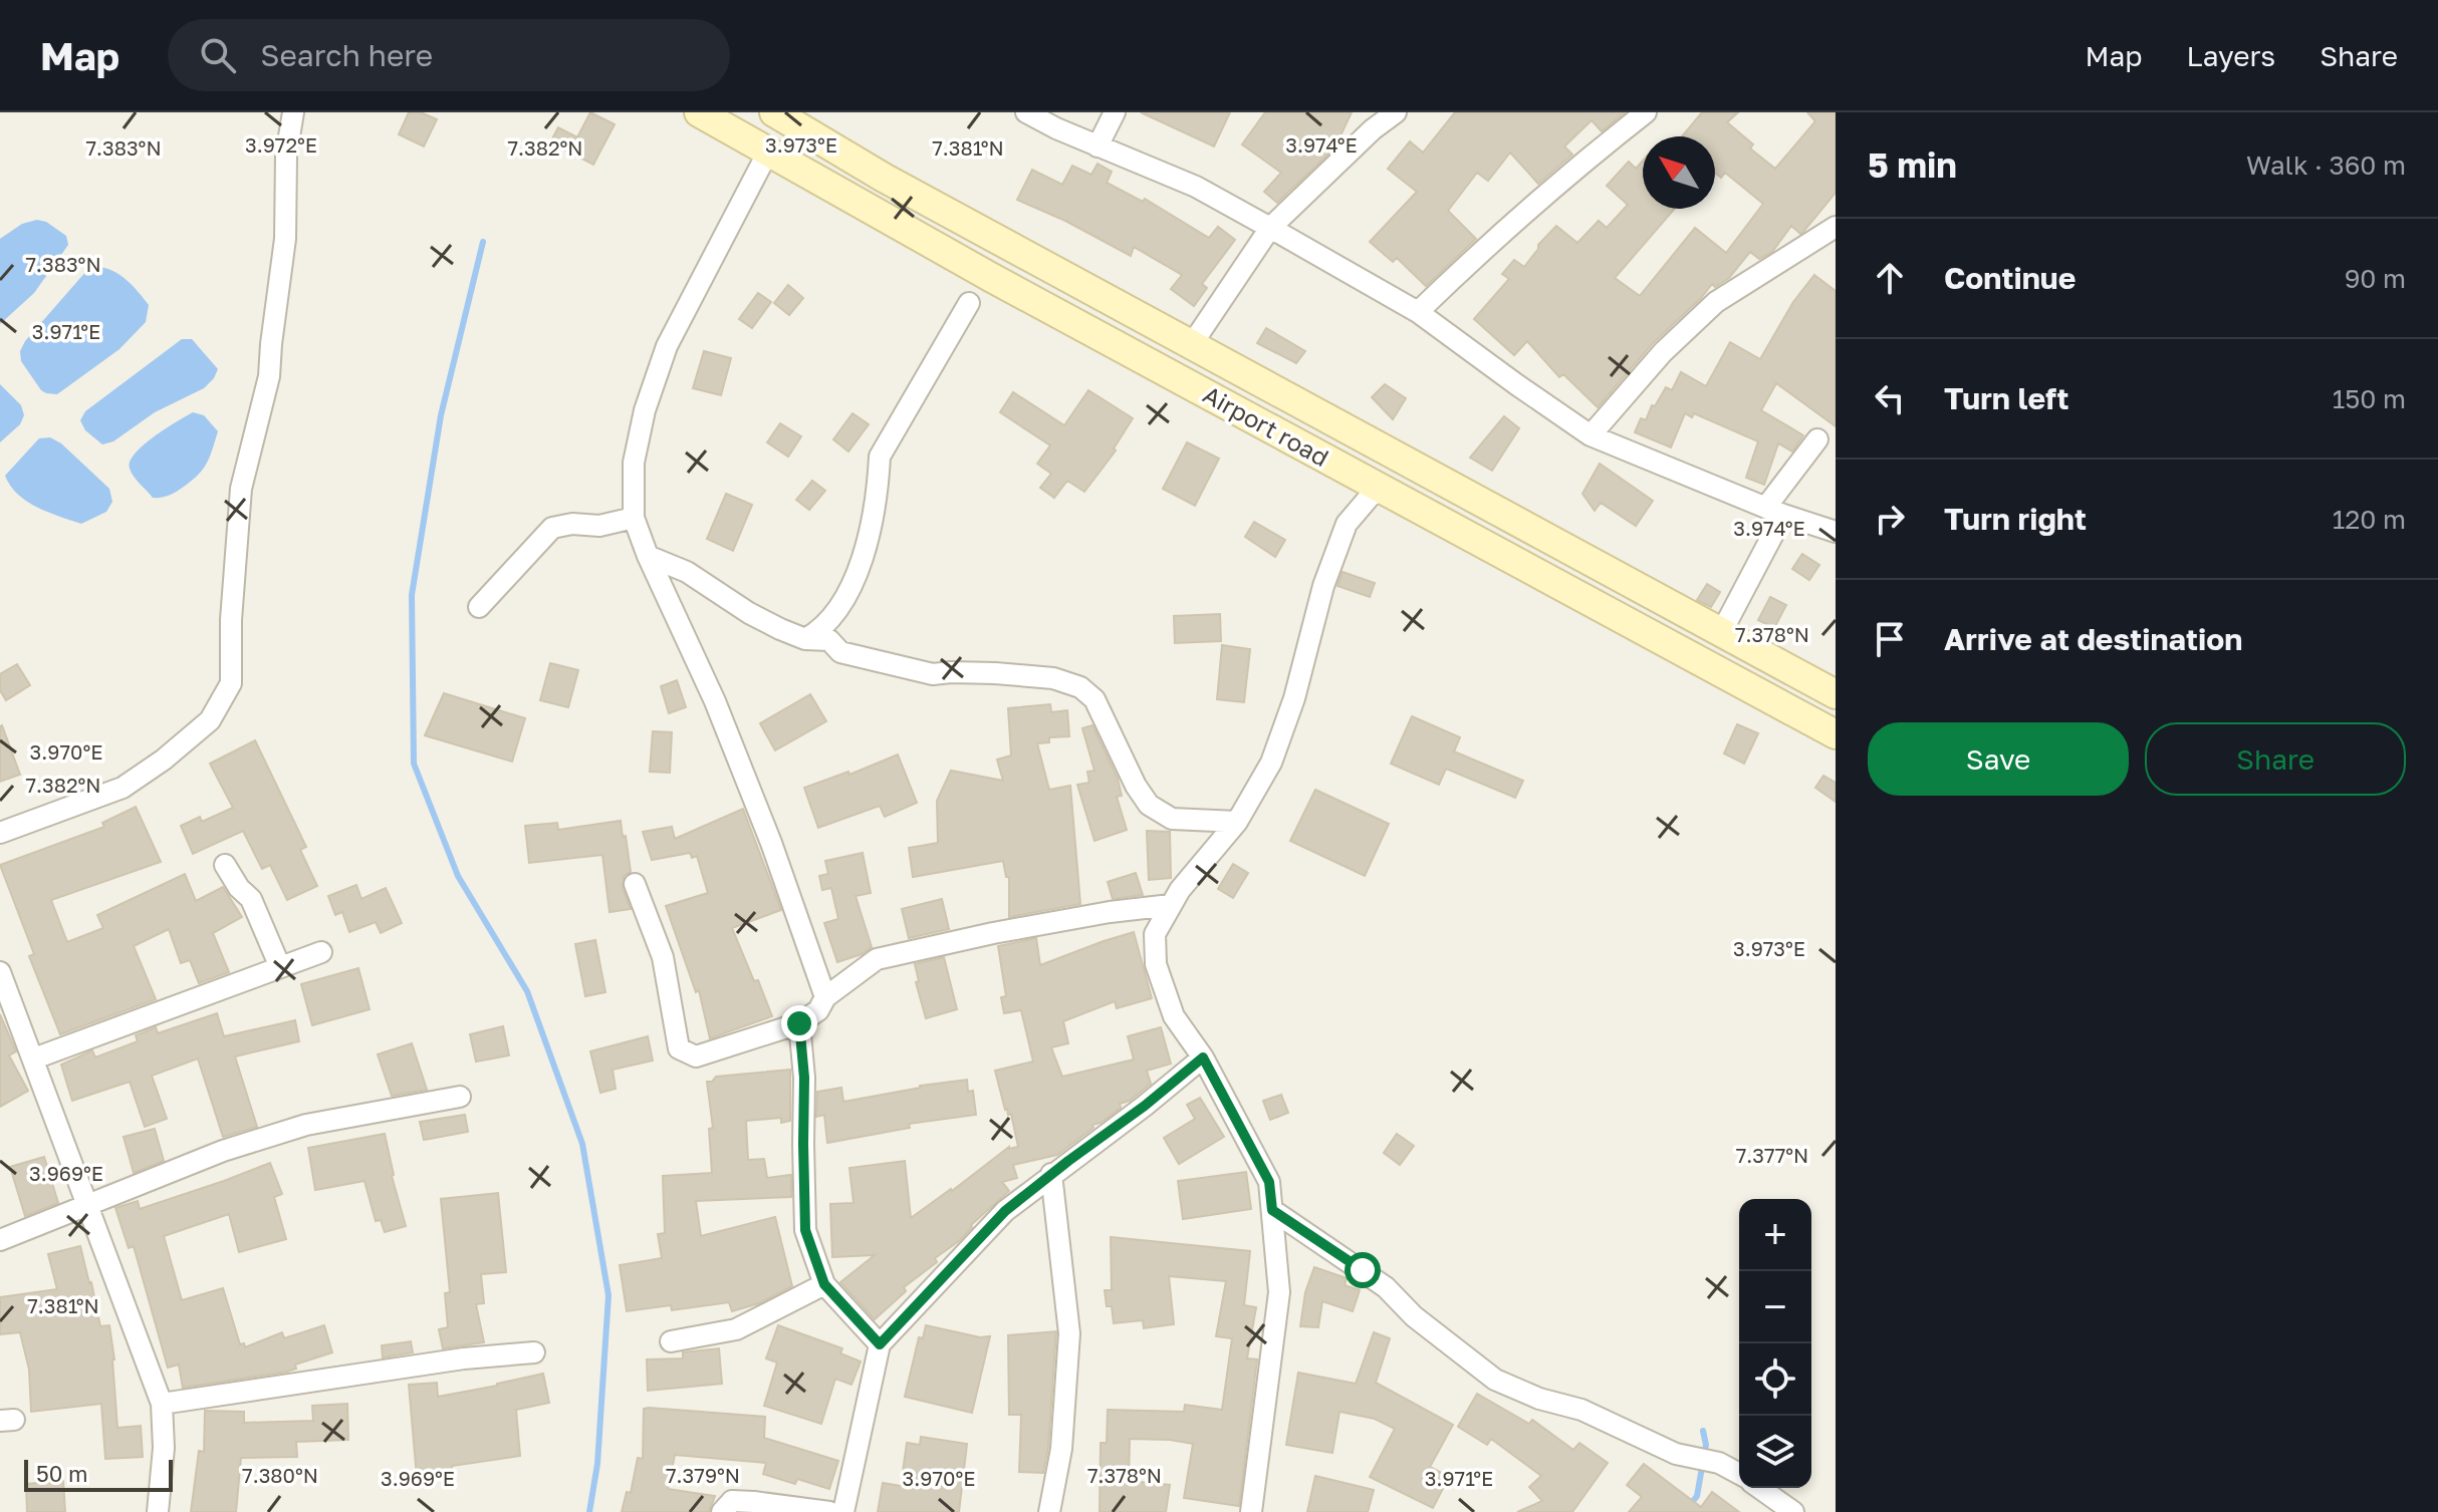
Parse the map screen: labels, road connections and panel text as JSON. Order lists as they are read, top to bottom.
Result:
{
  "streets": {
    "main road": ["Airport road"]
  },
  "scale_bar": "50 m",
  "north": "top left",
  "page": {
    "header": "Map",
    "search": "Search here",
    "nav": ["Map", "Layers", "Share"],
    "heading": ["5 min", "Walk · 360 m"],
    "list": [
      ["Continue", "90 m"],
      ["Turn left", "150 m"],
      ["Turn right", "120 m"],
      "Arrive at destination"
    ],
    "buttons": ["Save", "Share"],
    "map_buttons": ["+", "−"],
    "scale": "50 m"
  },
  "coordinates": [
    "3.972°E",
    "3.973°E",
    "3.974°E",
    "7.383°N",
    "7.382°N",
    "7.381°N",
    "3.971°E",
    "7.378°N",
    "3.970°E",
    "7.377°N",
    "3.969°E",
    "7.380°N",
    "7.379°N"
  ]
}
